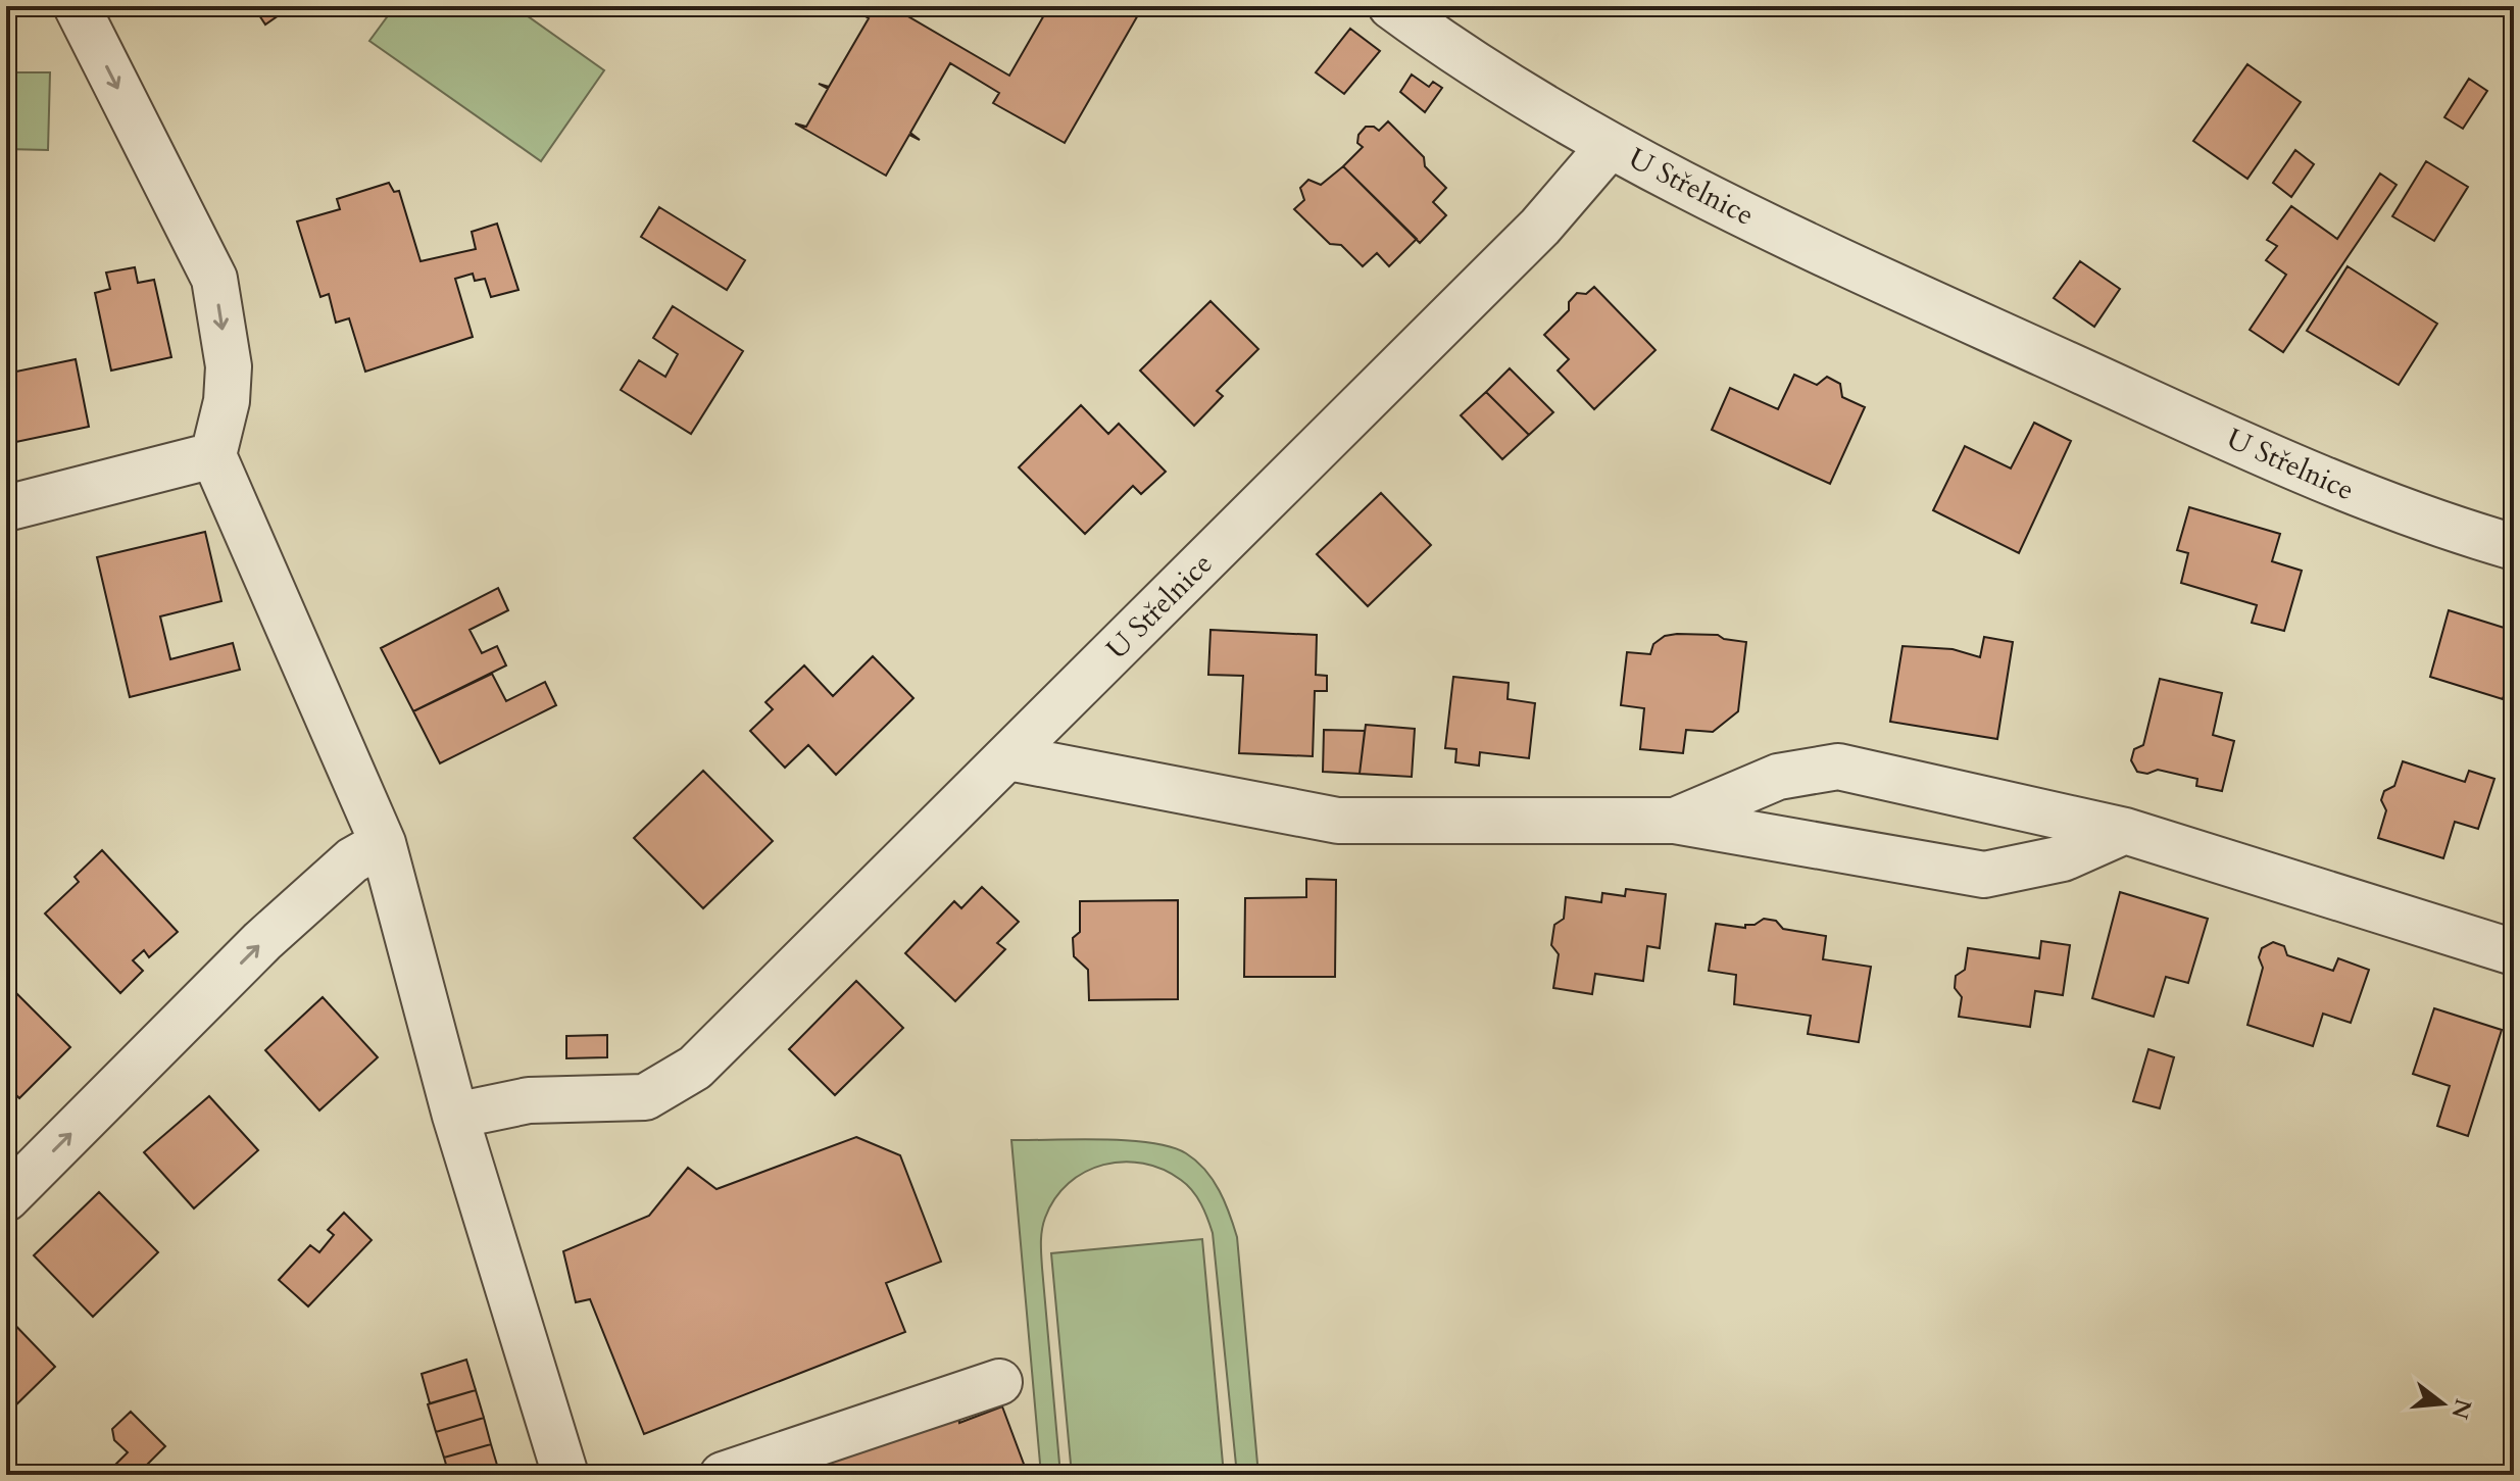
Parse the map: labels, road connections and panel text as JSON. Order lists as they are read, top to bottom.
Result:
{
  "streets": {
    "street": ["U Střelnice"]
  },
  "north": "right"
}
